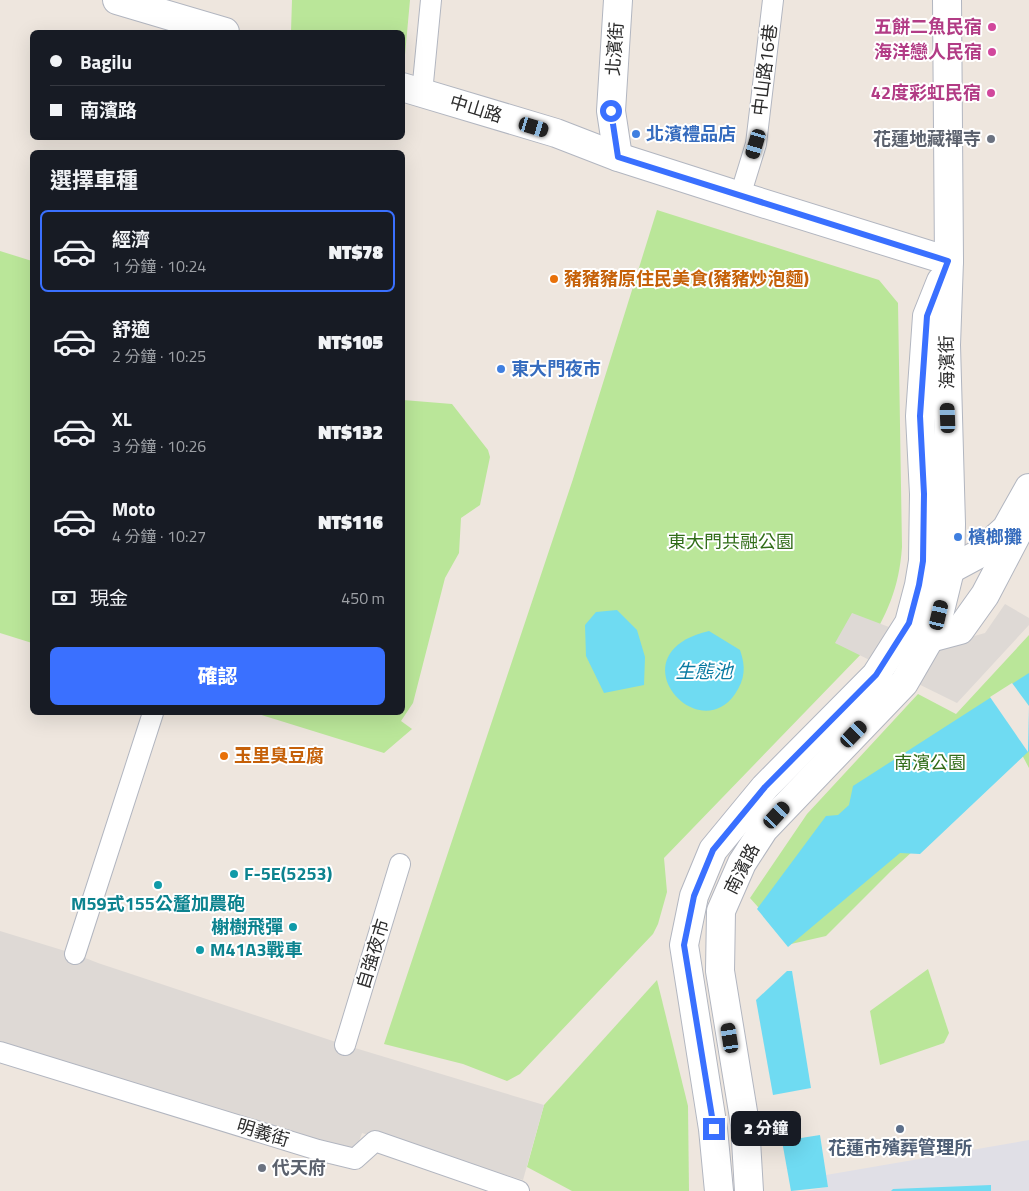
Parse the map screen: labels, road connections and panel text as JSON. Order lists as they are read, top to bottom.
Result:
{
  "streets": {
    "main road": [
      "北濱街",
      "中山路",
      "海濱街",
      "南濱路"
    ],
    "street": ["中山路16巷", "自強夜市", "明義街"]
  },
  "crossings": [
    ["北濱街", "中山路"],
    ["中山路16巷", "中山路"],
    ["中山路", "海濱街"],
    ["海濱街", "南濱路"]
  ],
  "water": ["生態池"],
  "parks": ["東大門共融公園", "南濱公園"],
  "places": [
    "五餅二魚民宿",
    "海洋戀人民宿",
    "42度彩虹民宿",
    "北濱禮品店",
    "花蓮地藏禪寺",
    "豬豬豬原住民美食(豬豬炒泡麵)",
    "東大門夜市",
    "檳榔攤",
    "玉里臭豆腐",
    "F-5E(5253)",
    "M59式155公釐加農砲",
    "榭樹飛彈",
    "M41A3戰車",
    "花蓮市殯葬管理所",
    "代天府"
  ],
  "page": {
    "banner": ["Bagilu", "南濱路"],
    "heading": "選擇車種",
    "list": [
      {
        "name": "經濟",
        "note": "1 分鐘 · 10:24",
        "value": "NT$78"
      },
      {
        "name": "舒適",
        "note": "2 分鐘 · 10:25",
        "value": "NT$105"
      },
      {
        "name": "XL",
        "note": "3 分鐘 · 10:26",
        "value": "NT$132"
      },
      {
        "name": "Moto",
        "note": "4 分鐘 · 10:27",
        "value": "NT$116"
      }
    ],
    "pay": ["現金", "450 m"],
    "buttons": "確認",
    "bubble": "2 分鐘"
  }
}
